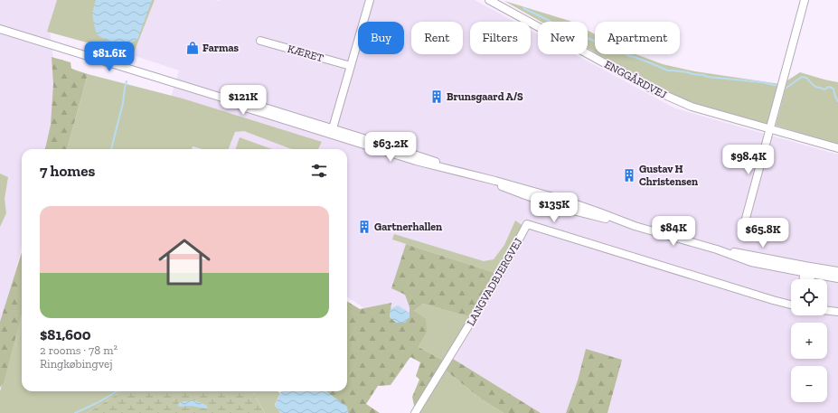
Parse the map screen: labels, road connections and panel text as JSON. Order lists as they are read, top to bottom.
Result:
{
  "streets": {
    "street": ["KÆRET", "ENGGÅRDVEJ", "LANGVADBJERGVEJ"]
  },
  "places": {
    "shop": ["Farmas"],
    "building": ["Brunsgaard A/S", "Gustav H Christensen", "Gartnerhallen"]
  },
  "page": {
    "chip": [
      "Buy",
      "Rent",
      "Filters",
      "New",
      "Apartment"
    ],
    "price": [
      "$81.6K",
      "$121K",
      "$63.2K",
      "$98.4K",
      "$135K",
      "$84K",
      "$65.8K"
    ],
    "heading": "7 homes",
    "list": [
      {
        "name": "$81,600",
        "note": "2 rooms · 78 m² · Ringkøbingvej"
      }
    ],
    "map_buttons": ["+", "−"]
  }
}
